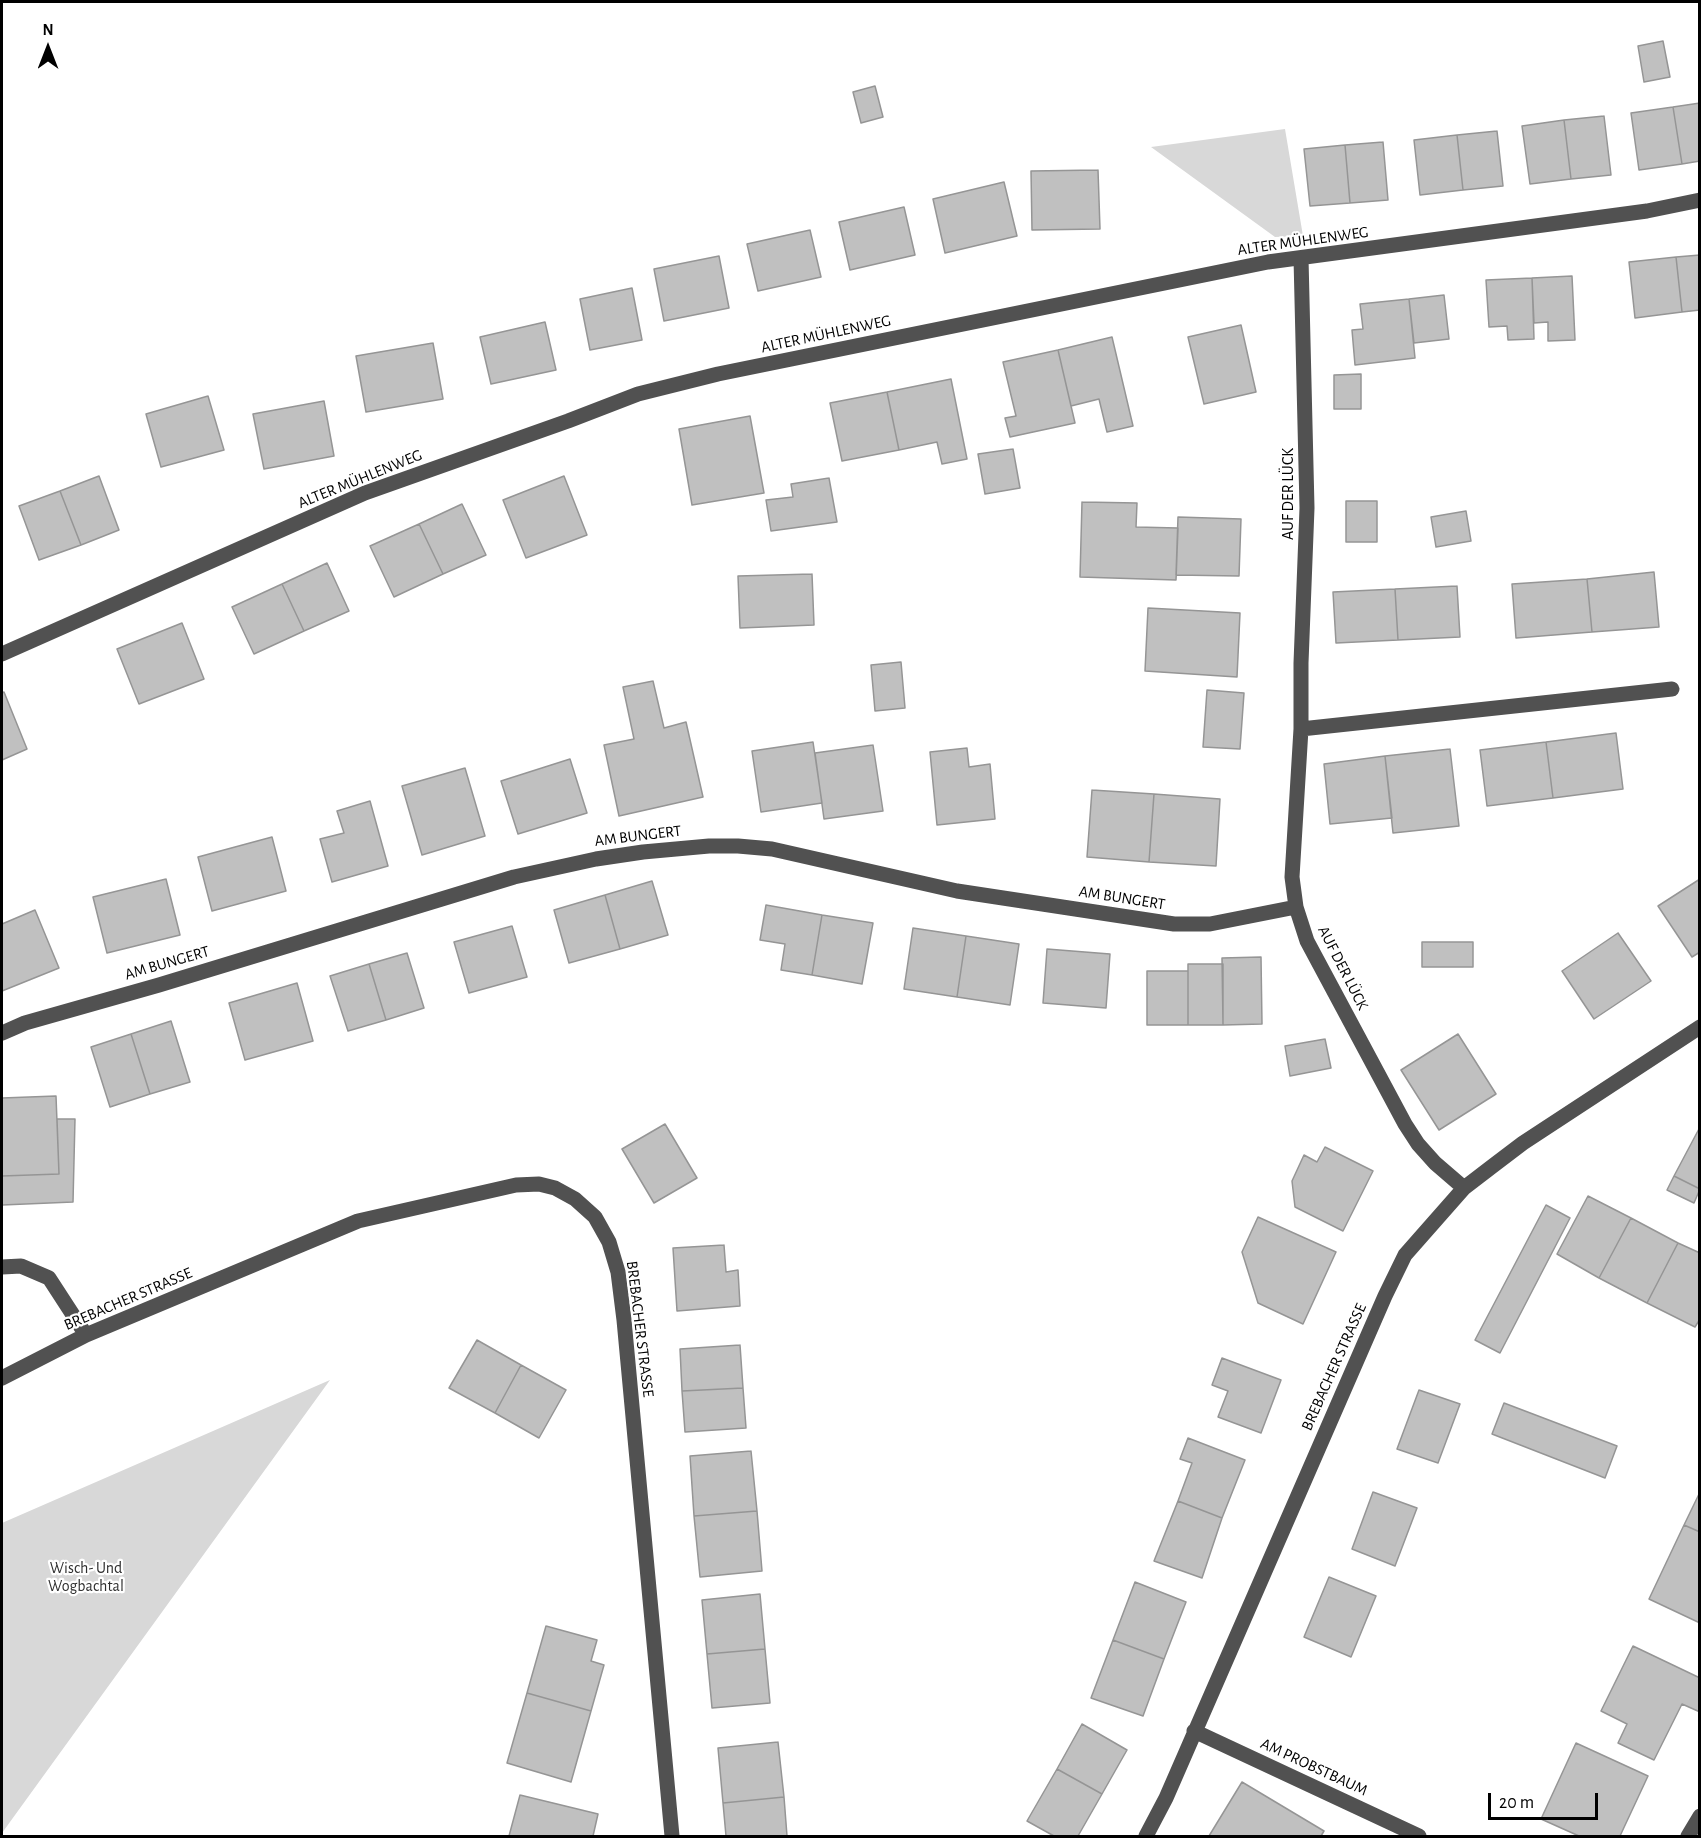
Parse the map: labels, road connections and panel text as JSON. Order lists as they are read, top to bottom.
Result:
{
  "streets": {
    "street": [
      "ALTER MÜHLENWEG",
      "AUF DER LÜCK",
      "AM BUNGERT",
      "BREBACHER STRASSE",
      "AM PROBSTBAUM"
    ]
  },
  "crossings": [
    ["ALTER MÜHLENWEG", "AUF DER LÜCK"],
    ["AUF DER LÜCK", "AM BUNGERT"],
    ["AUF DER LÜCK", "BREBACHER STRASSE"],
    ["BREBACHER STRASSE", "AM PROBSTBAUM"]
  ],
  "parks": ["Wisch- Und Wogbachtal"],
  "scale_bar": "20 m",
  "north": "top"
}
